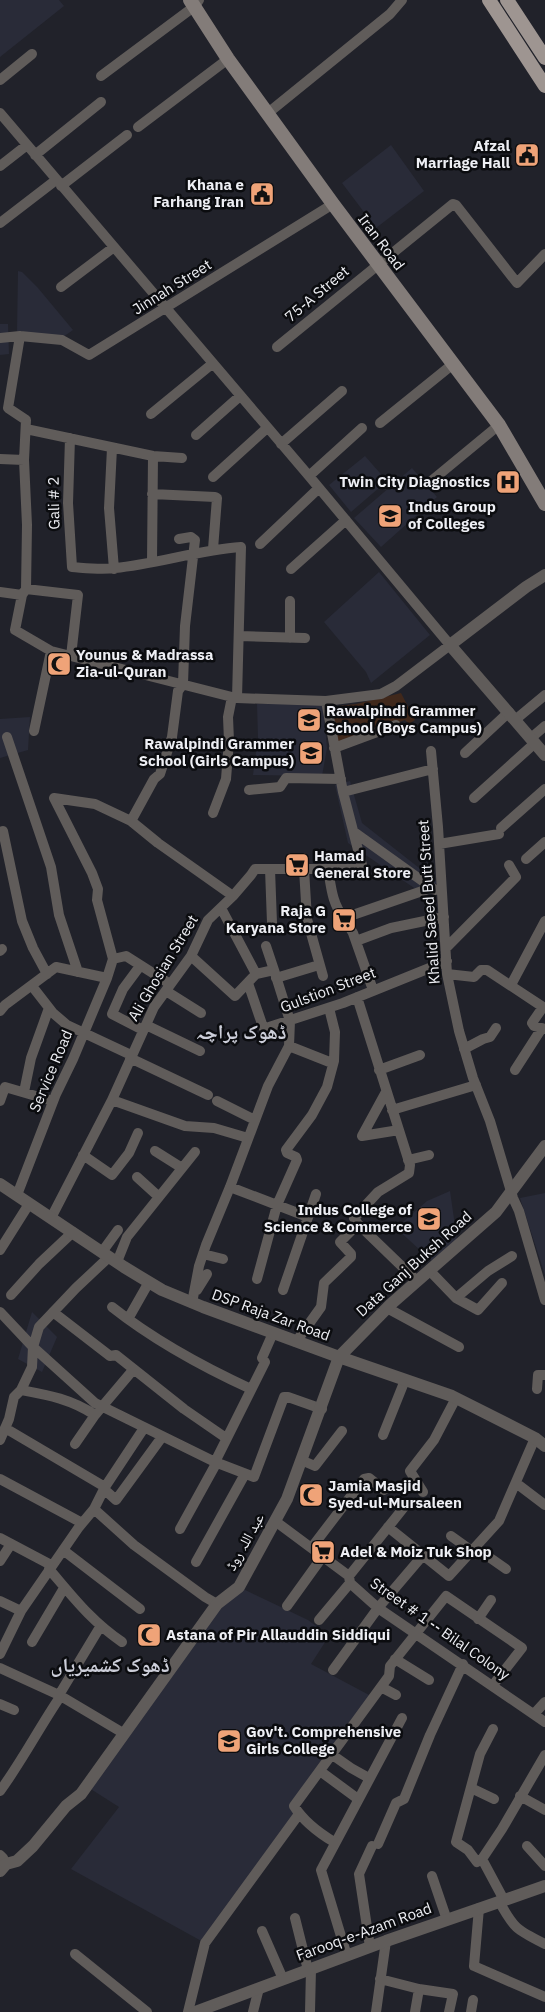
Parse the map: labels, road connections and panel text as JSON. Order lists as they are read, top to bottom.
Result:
{
  "streets": {
    "main road": ["Iran Road"],
    "street": [
      "Jinnah Street",
      "75-A Street",
      "Gali # 2",
      "Khalid Saeed Butt Street",
      "Ali Ghosian Street",
      "Gulstion Street",
      "Service Road",
      "Data Ganj Buksh Road",
      "DSP Raja Zar Road",
      "عبد اللہ روڈ",
      "Street # 1 -- Bilal Colony",
      "Farooq-e-Azam Road"
    ]
  },
  "crossings": [
    ["Iran Road", "Jinnah Street"],
    ["Iran Road", "75-A Street"],
    ["Khalid Saeed Butt Street", "Gulstion Street"],
    ["Khalid Saeed Butt Street", "Data Ganj Buksh Road"],
    ["Ali Ghosian Street", "DSP Raja Zar Road"],
    ["Service Road", "DSP Raja Zar Road"],
    ["Data Ganj Buksh Road", "DSP Raja Zar Road"],
    ["Data Ganj Buksh Road", "عبد اللہ روڈ"],
    ["DSP Raja Zar Road", "عبد اللہ روڈ"],
    ["عبد اللہ روڈ", "Street # 1 -- Bilal Colony"]
  ],
  "districts": ["ڈھوک پراچہ", "ڈھوک کشمیریاں"],
  "places": {
    "public building": ["Afzal Marriage Hall", "Khana e Farhang Iran"],
    "hospital": ["Twin City Diagnostics"],
    "school or university": [
      "Indus Group of Colleges",
      "Rawalpindi Grammer School (Boys Campus)",
      "Rawalpindi Grammer School (Girls Campus)",
      "Indus College of Science & Commerce",
      "Gov't. Comprehensive Girls College"
    ],
    "mosque": ["Younus & Madrassa Zia-ul-Quran", "Jamia Masjid Syed-ul-Mursaleen", "Astana of Pir Allauddin Siddiqui"],
    "supermarket": ["Hamad General Store", "Raja G Karyana Store", "Adel & Moiz Tuk Shop"]
  }
}
